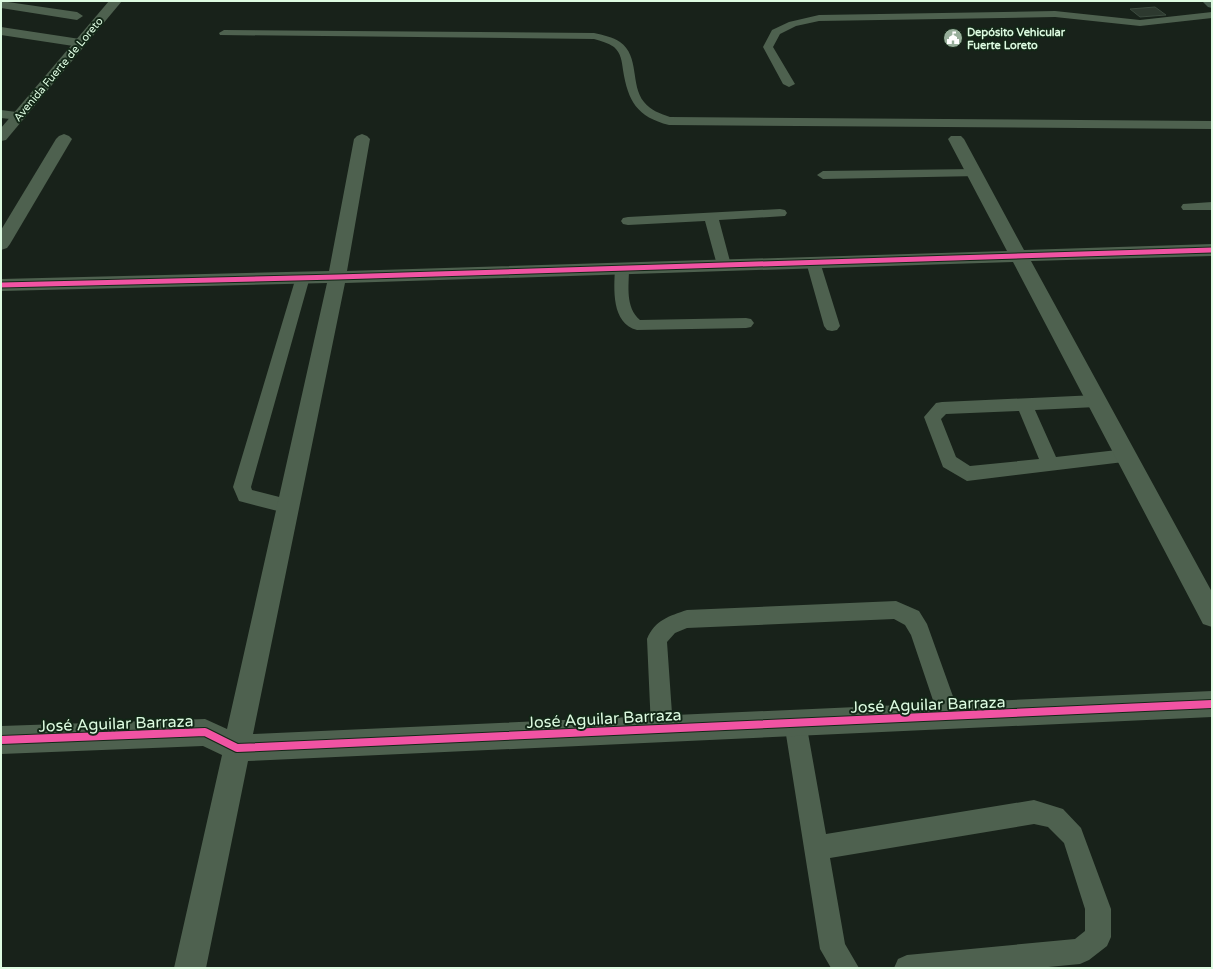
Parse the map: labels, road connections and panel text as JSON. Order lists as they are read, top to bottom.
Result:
{
  "streets": {
    "street": ["Avenida Fuerte de Loreto", "José Aguilar Barraza"]
  },
  "places": {
    "public building": ["Depósito Vehicular Fuerte Loreto"]
  }
}
